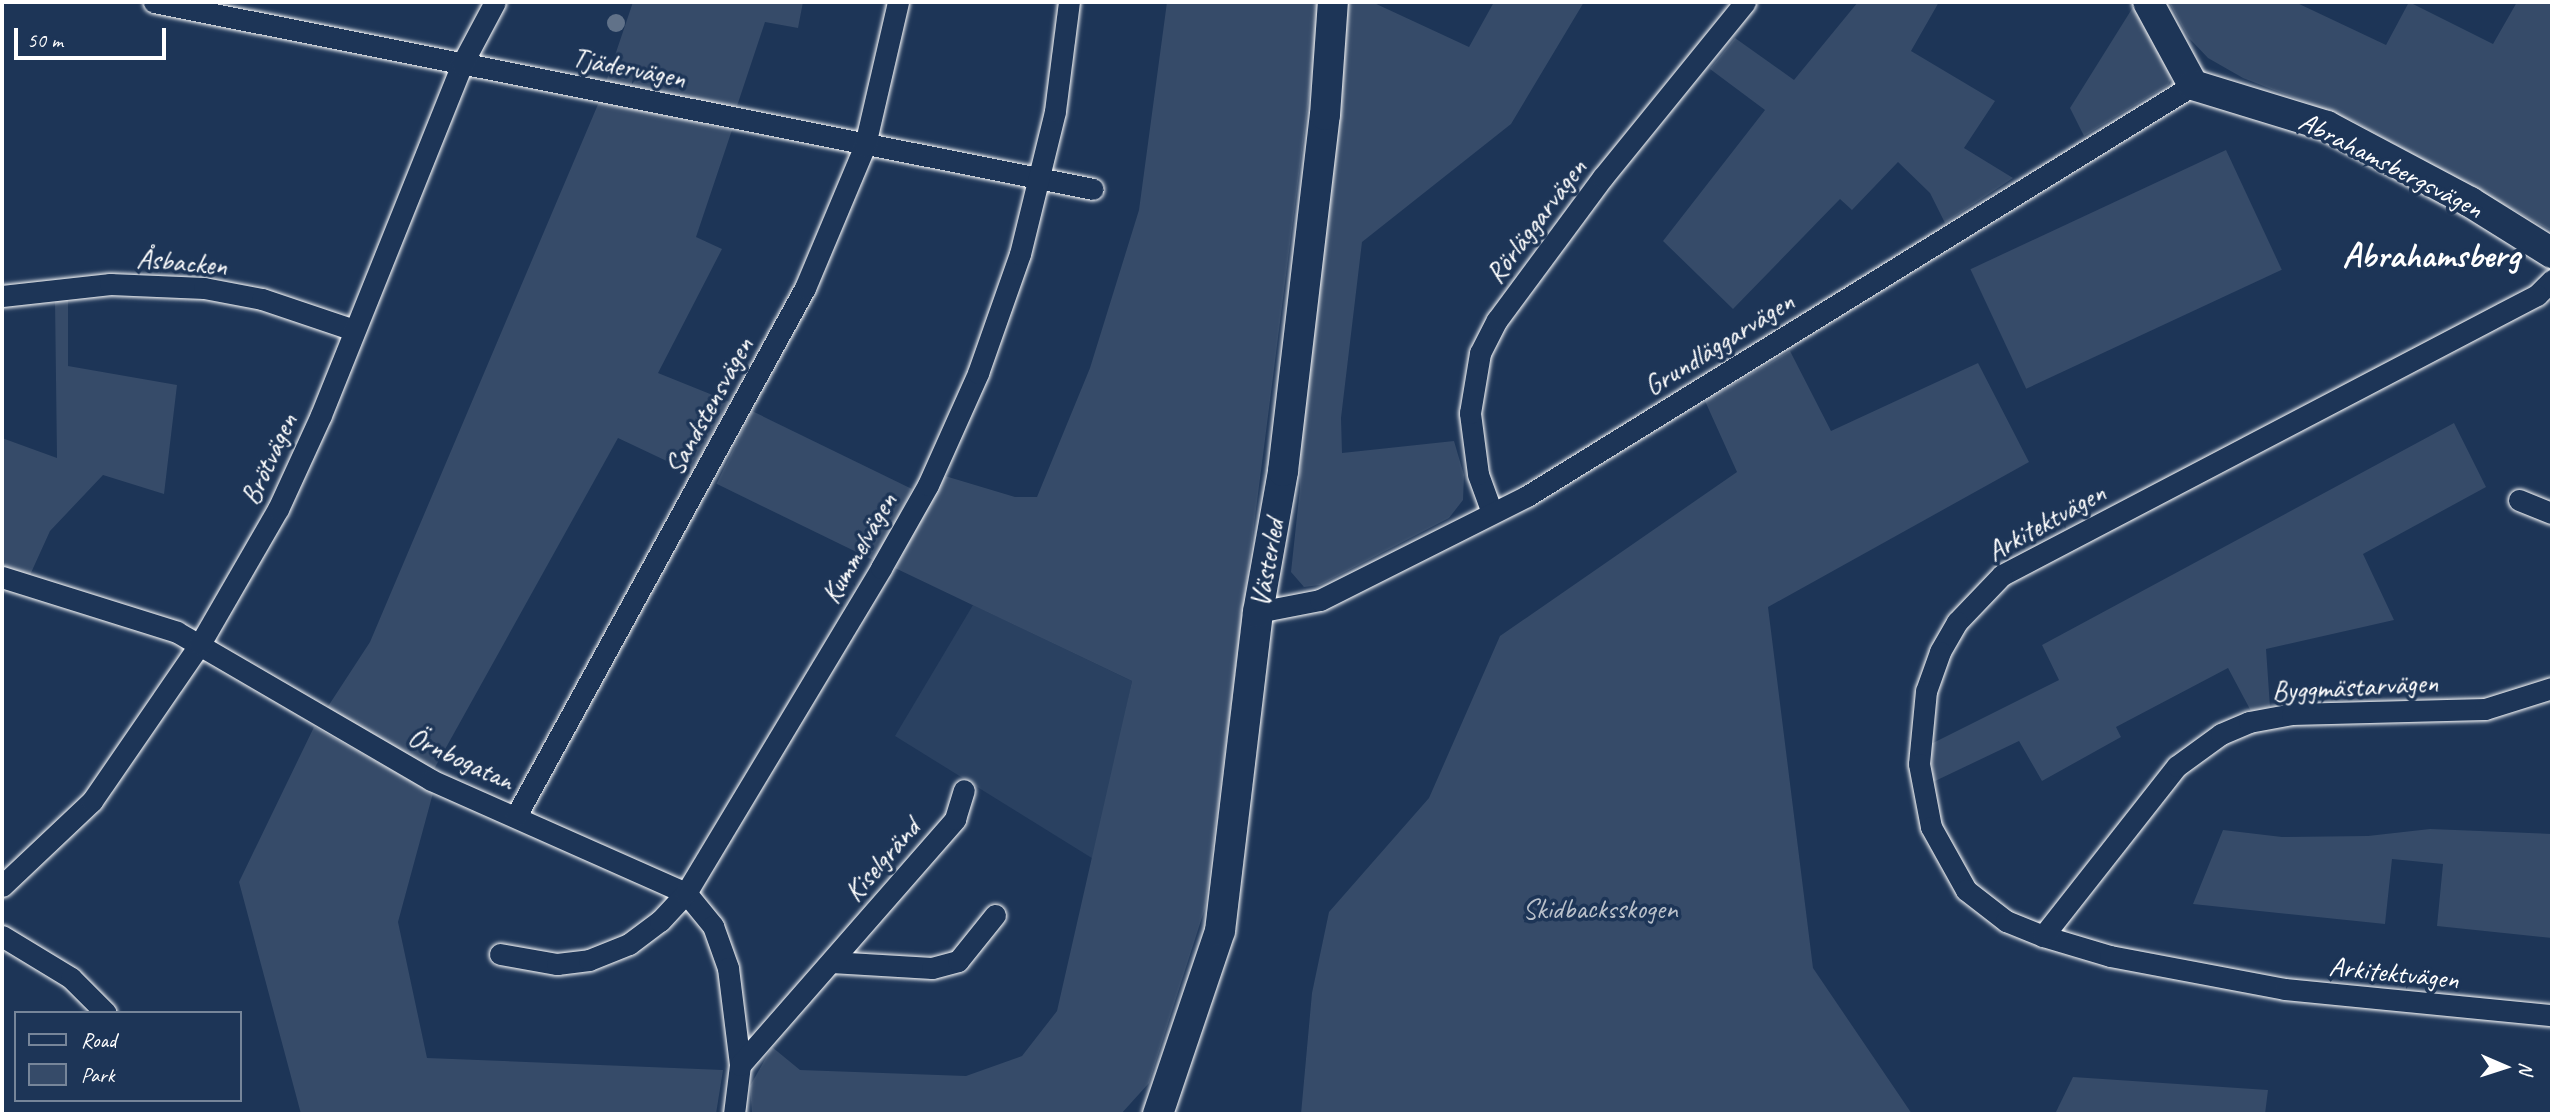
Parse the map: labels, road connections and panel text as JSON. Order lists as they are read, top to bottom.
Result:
{
  "streets": {
    "street": [
      "Tjädervägen",
      "Abrahamsbergsvägen",
      "Rörläggarvägen",
      "Åsbacken",
      "Grundläggarvägen",
      "Sandstensvägen",
      "Brötvägen",
      "Arkitektvägen",
      "Kummelvägen",
      "Västerled",
      "Byggmästarvägen",
      "Örnbogatan",
      "Kiselgränd"
    ]
  },
  "crossings": [
    ["Tjädervägen", "Sandstensvägen"],
    ["Tjädervägen", "Brötvägen"],
    ["Tjädervägen", "Kummelvägen"],
    ["Abrahamsbergsvägen", "Grundläggarvägen"],
    ["Rörläggarvägen", "Grundläggarvägen"],
    ["Åsbacken", "Brötvägen"],
    ["Grundläggarvägen", "Västerled"],
    ["Sandstensvägen", "Örnbogatan"],
    ["Brötvägen", "Örnbogatan"],
    ["Arkitektvägen", "Byggmästarvägen"],
    ["Kummelvägen", "Örnbogatan"],
    ["Örnbogatan", "Kiselgränd"]
  ],
  "districts": ["Abrahamsberg"],
  "parks": ["Skidbacksskogen"],
  "legend": ["Road", "Park"],
  "scale_bar": "50 m",
  "north": "right"
}
